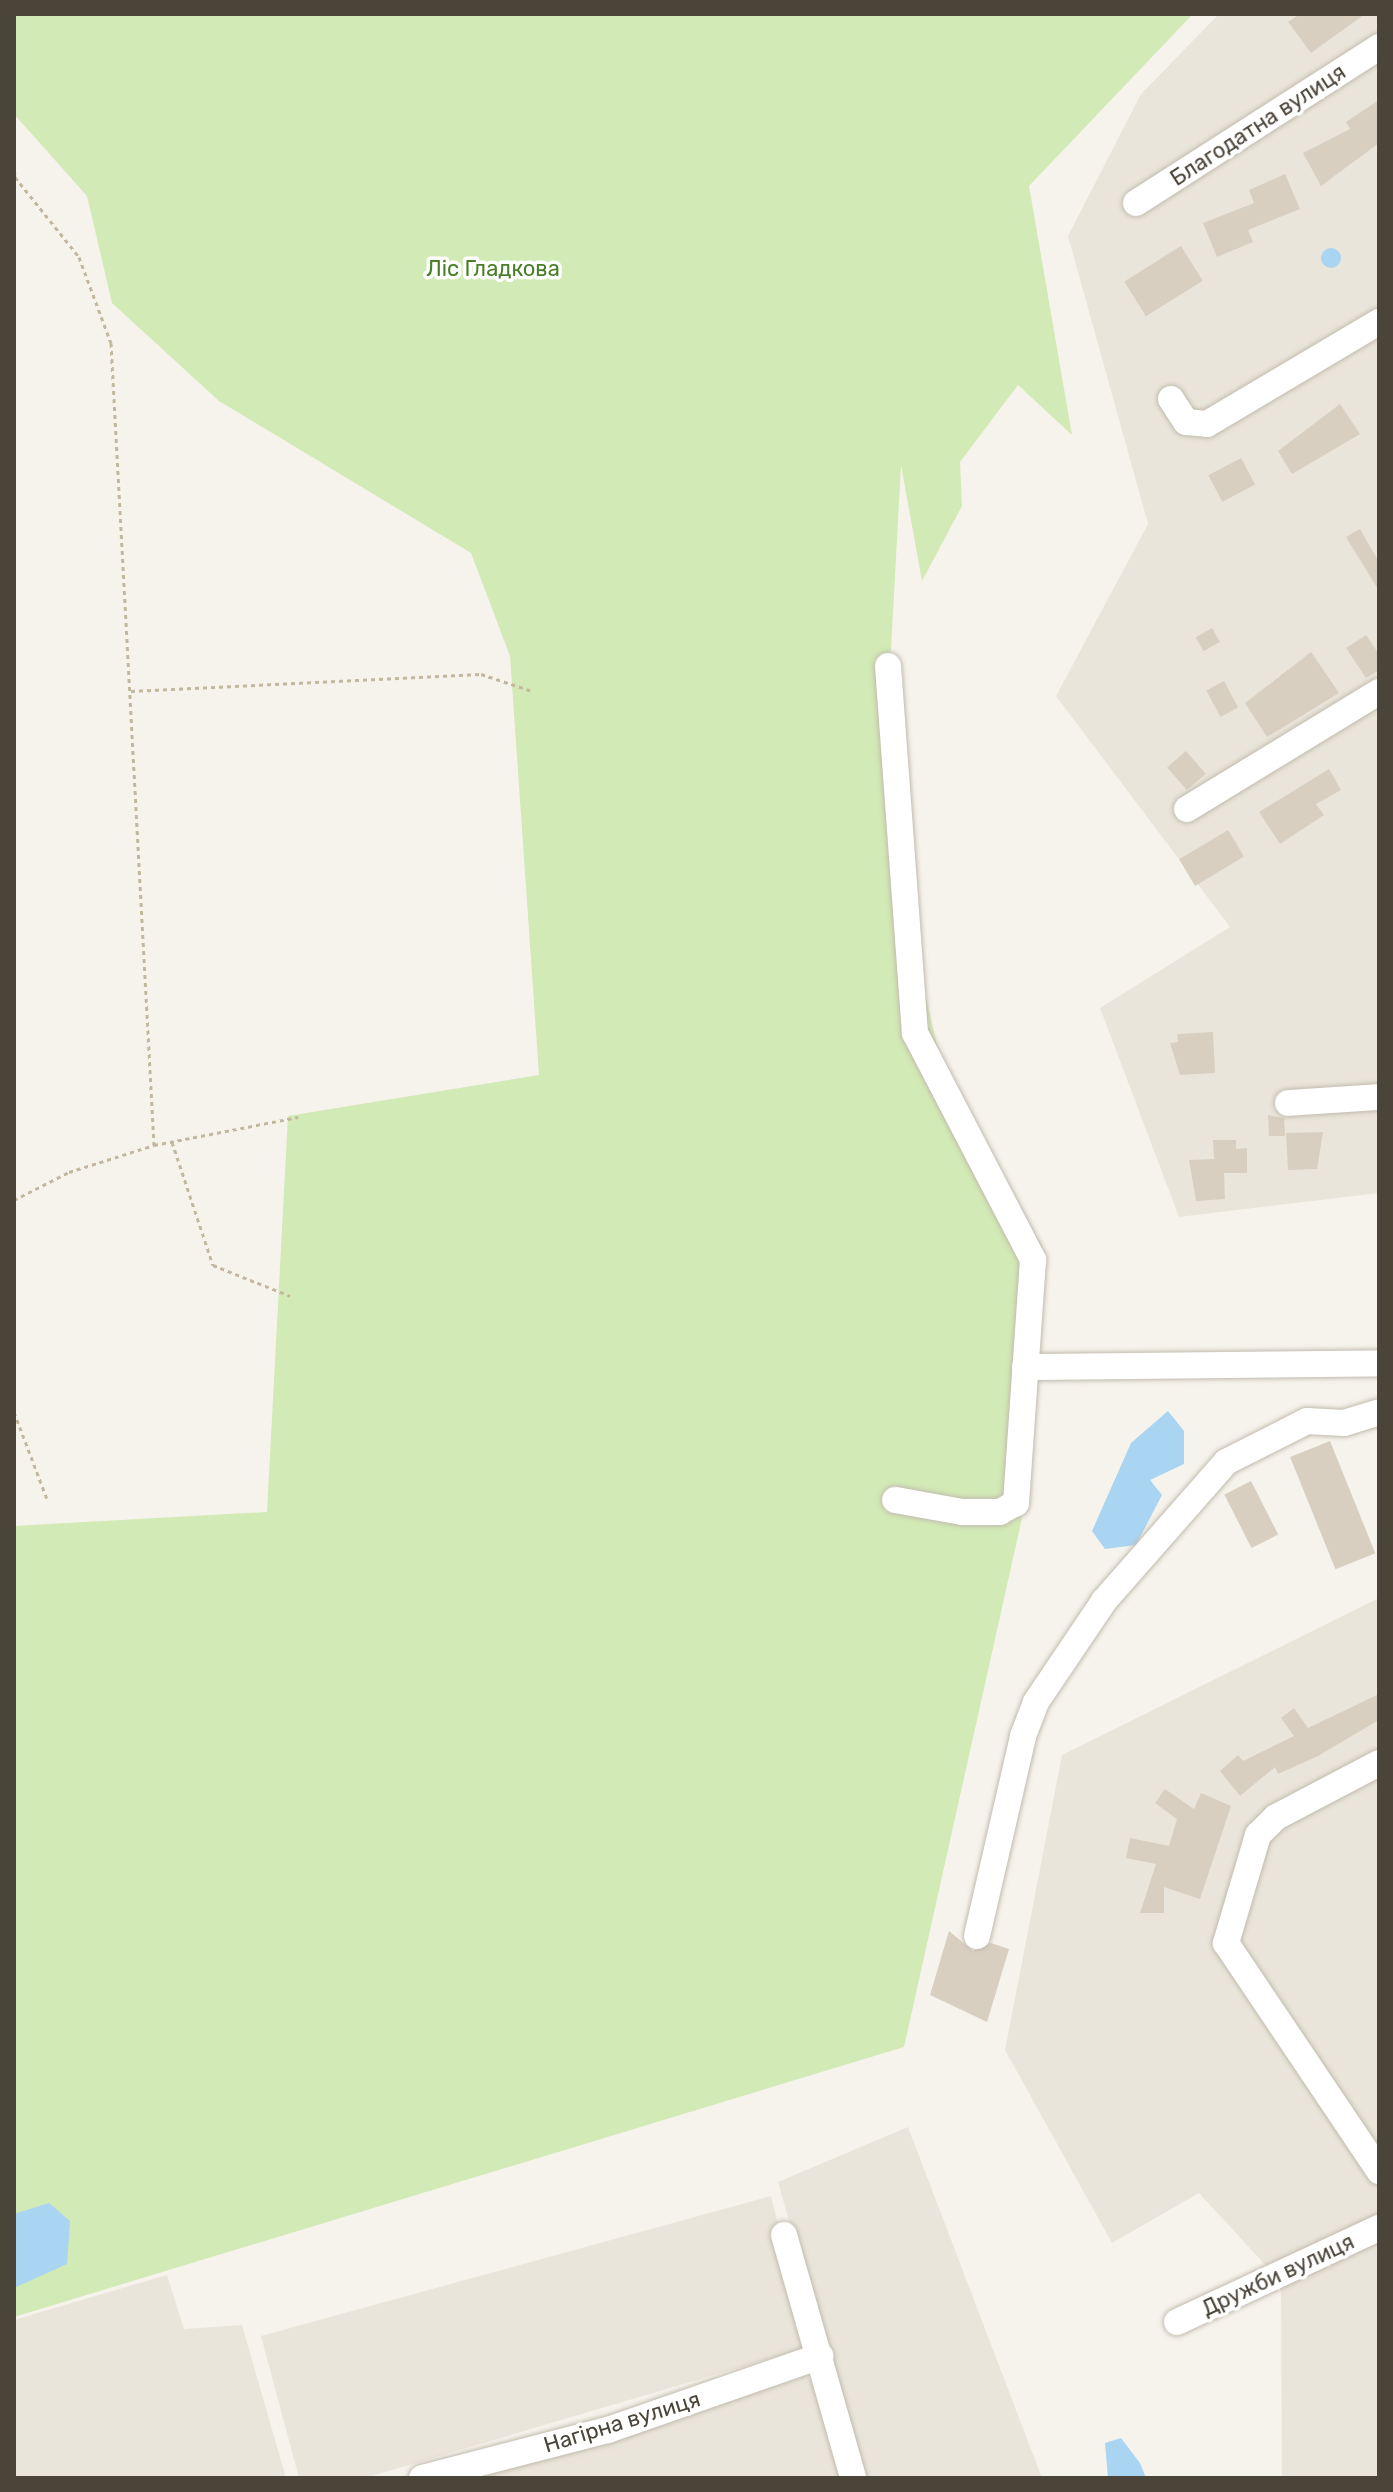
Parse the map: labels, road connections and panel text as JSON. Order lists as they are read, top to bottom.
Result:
{
  "streets": {
    "street": ["Благодатна вулиця", "Дружби вулиця", "Нагірна вулиця"]
  },
  "parks": ["Ліс Гладкова"]
}
